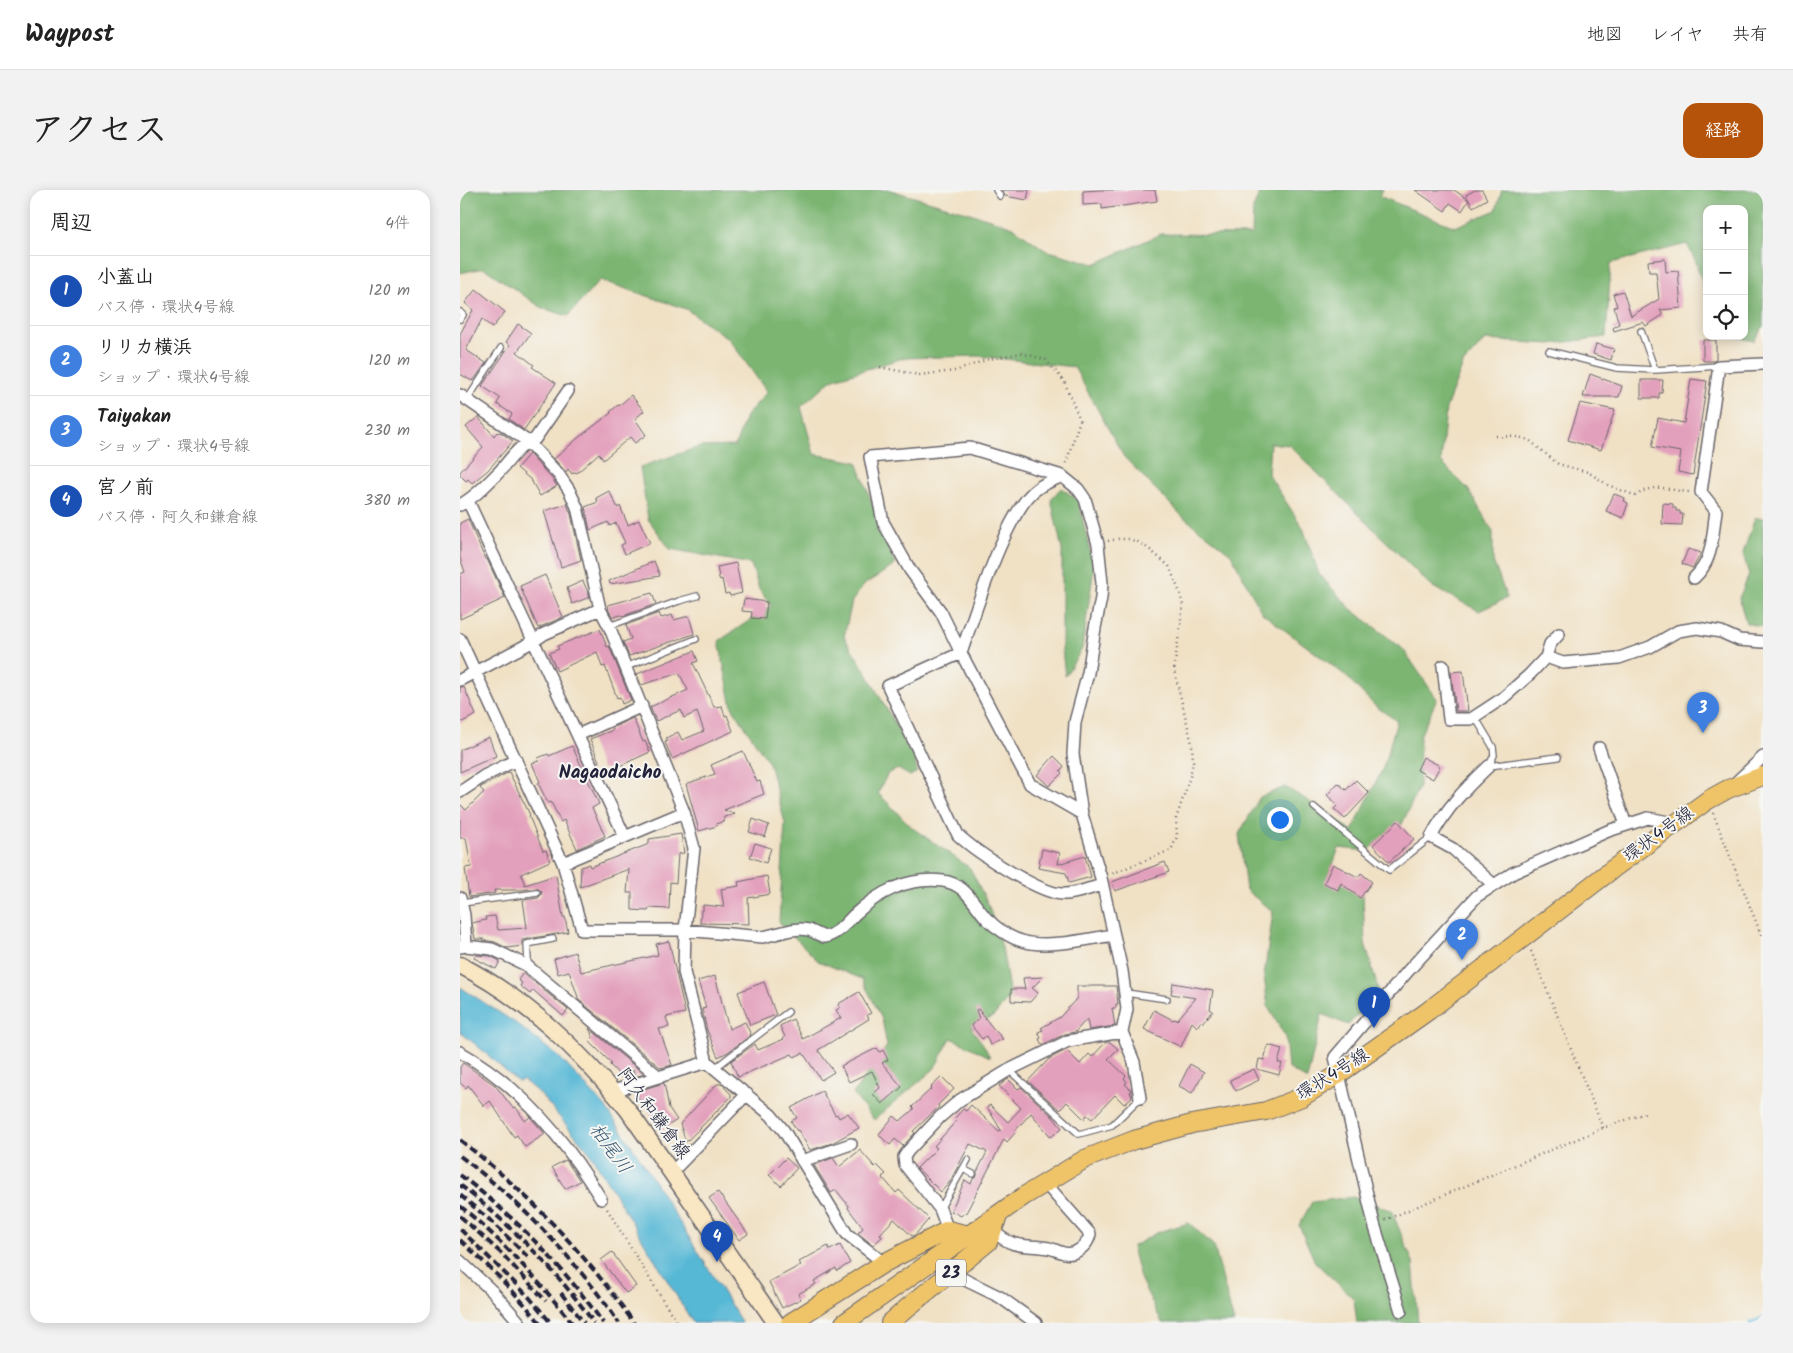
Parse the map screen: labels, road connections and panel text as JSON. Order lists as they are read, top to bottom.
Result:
{
  "streets": {
    "main road": ["環状4号線", "阿久和鎌倉線", "23"]
  },
  "crossings": [
    ["環状4号線", "23"]
  ],
  "districts": ["Nagaodaicho"],
  "water": ["柏尾川"],
  "page": {
    "header": "Waypost",
    "nav": ["地図", "レイヤ", "共有"],
    "title": "アクセス",
    "buttons": "経路",
    "heading": ["周辺", "4件"],
    "map_buttons": ["+", "−"],
    "list": [
      {
        "mark": "1",
        "name": "小蓋山",
        "note": "バス停 · 環状4号線",
        "value": "120 m"
      },
      {
        "mark": "2",
        "name": "リリカ横浜",
        "note": "ショップ · 環状4号線",
        "value": "120 m"
      },
      {
        "mark": "3",
        "name": "Taiyakan",
        "note": "ショップ · 環状4号線",
        "value": "230 m"
      },
      {
        "mark": "4",
        "name": "宮ノ前",
        "note": "バス停 · 阿久和鎌倉線",
        "value": "380 m"
      }
    ],
    "pins": [
      "3",
      "2",
      "1",
      "4"
    ]
  }
}
